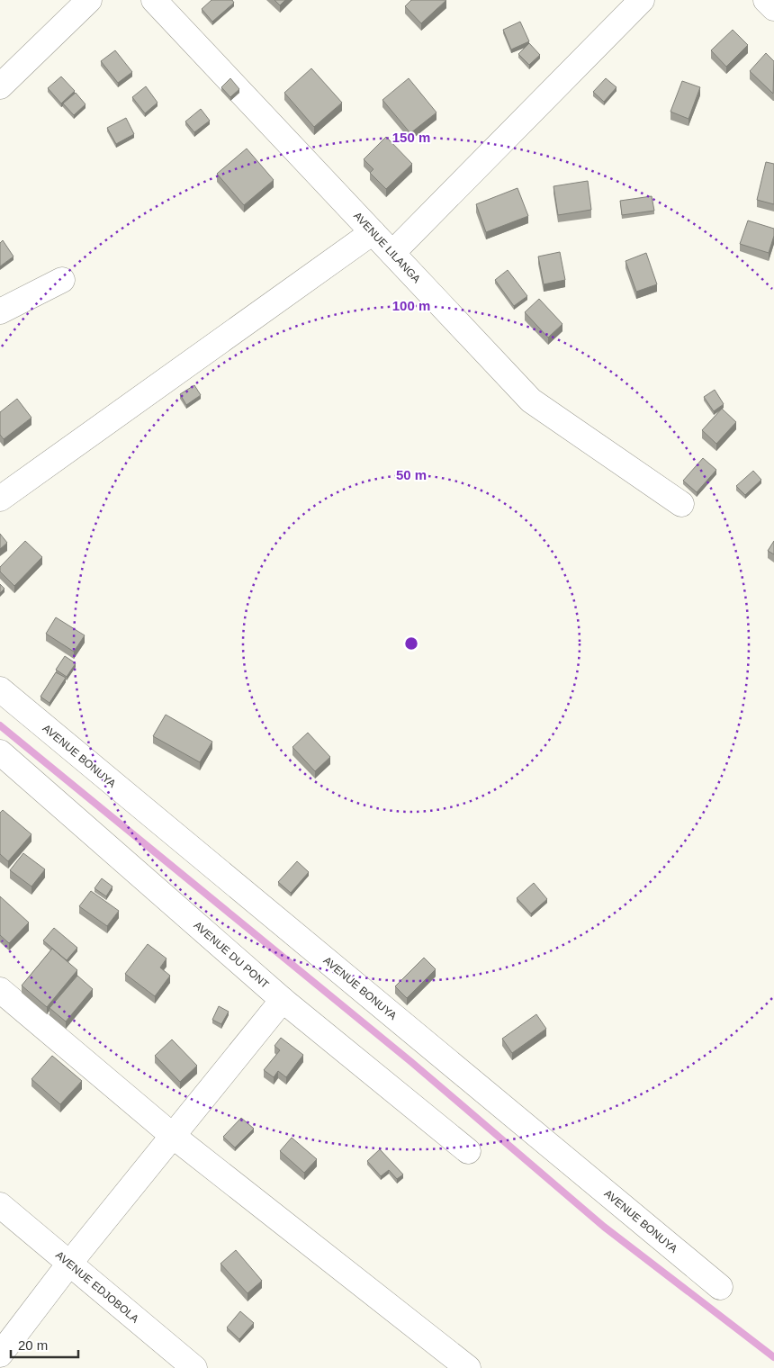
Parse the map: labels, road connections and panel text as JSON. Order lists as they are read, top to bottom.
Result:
{
  "streets": {
    "street": [
      "AVENUE LILANGA",
      "AVENUE BONUYA",
      "AVENUE DU PONT",
      "AVENUE EDJOBOLA"
    ]
  },
  "scale_bar": "20 m",
  "rings": ["150 m", "100 m", "50 m"]
}
